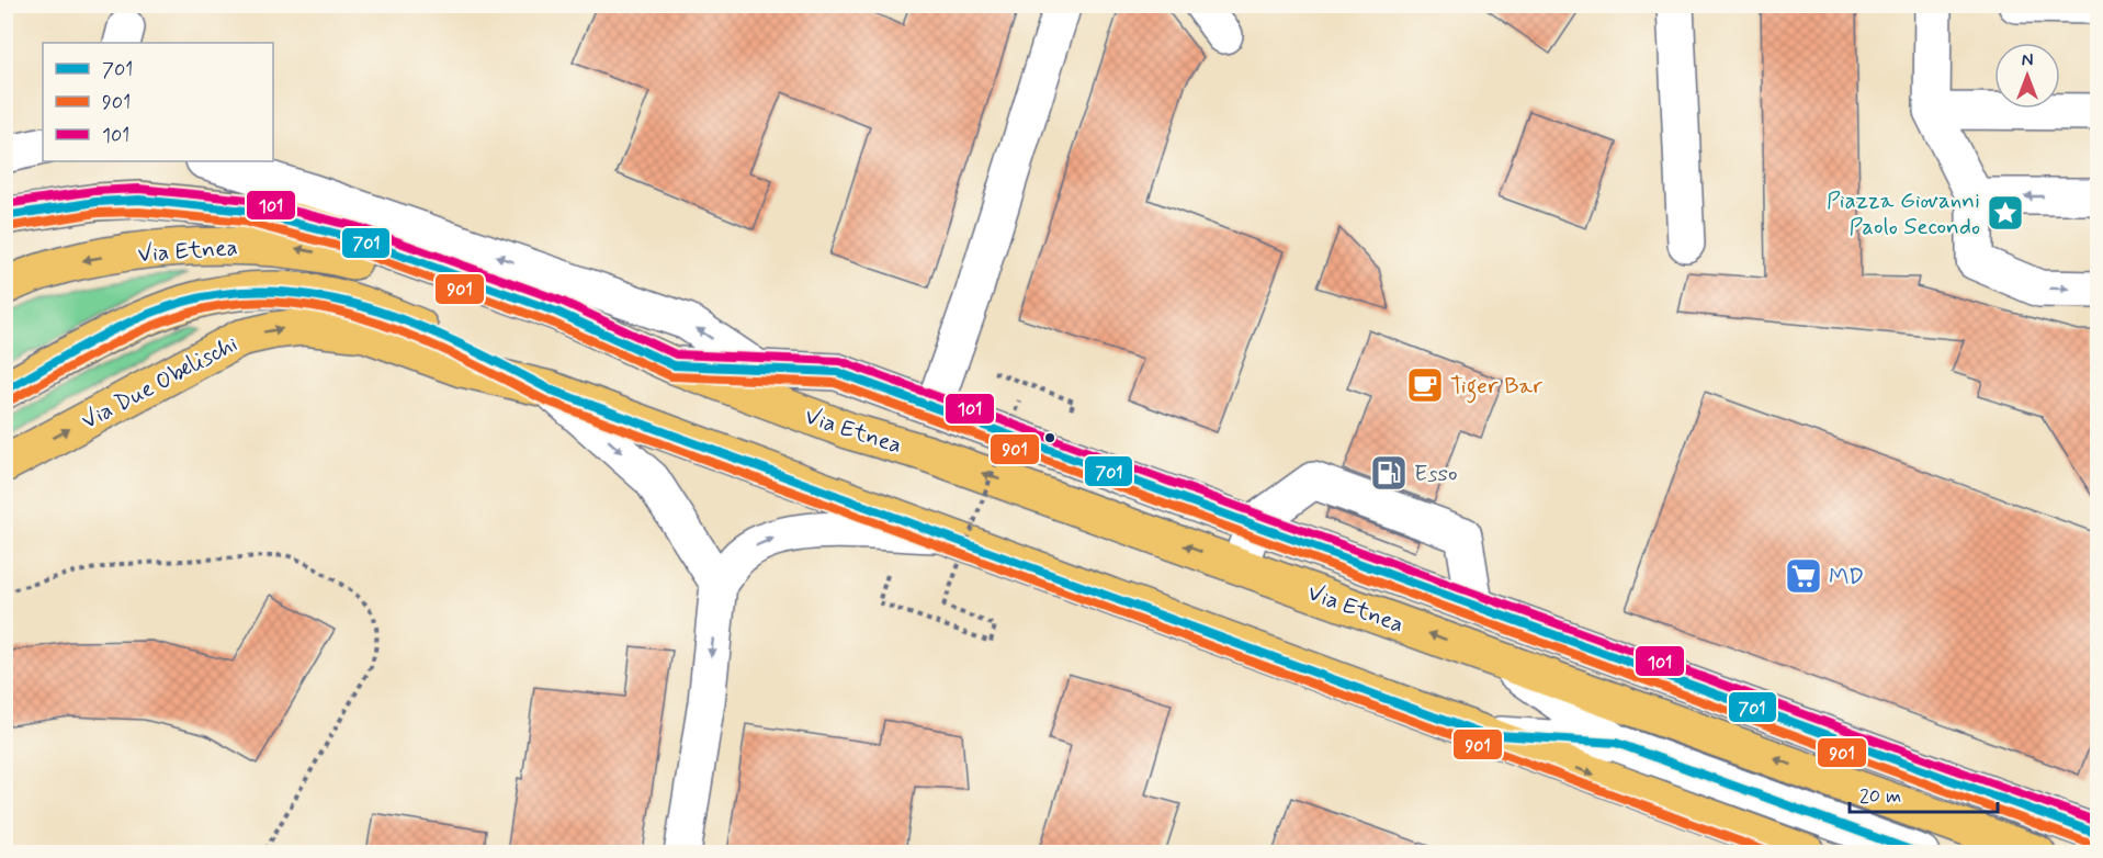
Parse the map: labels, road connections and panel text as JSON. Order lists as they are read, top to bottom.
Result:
{
  "streets": {
    "main road": ["Via Etnea", "Via Due Obelischi"]
  },
  "places": {
    "place": ["Piazza Giovanni Paolo Secondo"],
    "cafe": ["Tiger Bar"],
    "fuel station": ["Esso"],
    "supermarket": ["MD"]
  },
  "lines": ["transit line 101", "transit line 701", "transit line 901"],
  "legend": ["701", "901", "101"],
  "scale_bar": "20 m",
  "north": "top"
}
